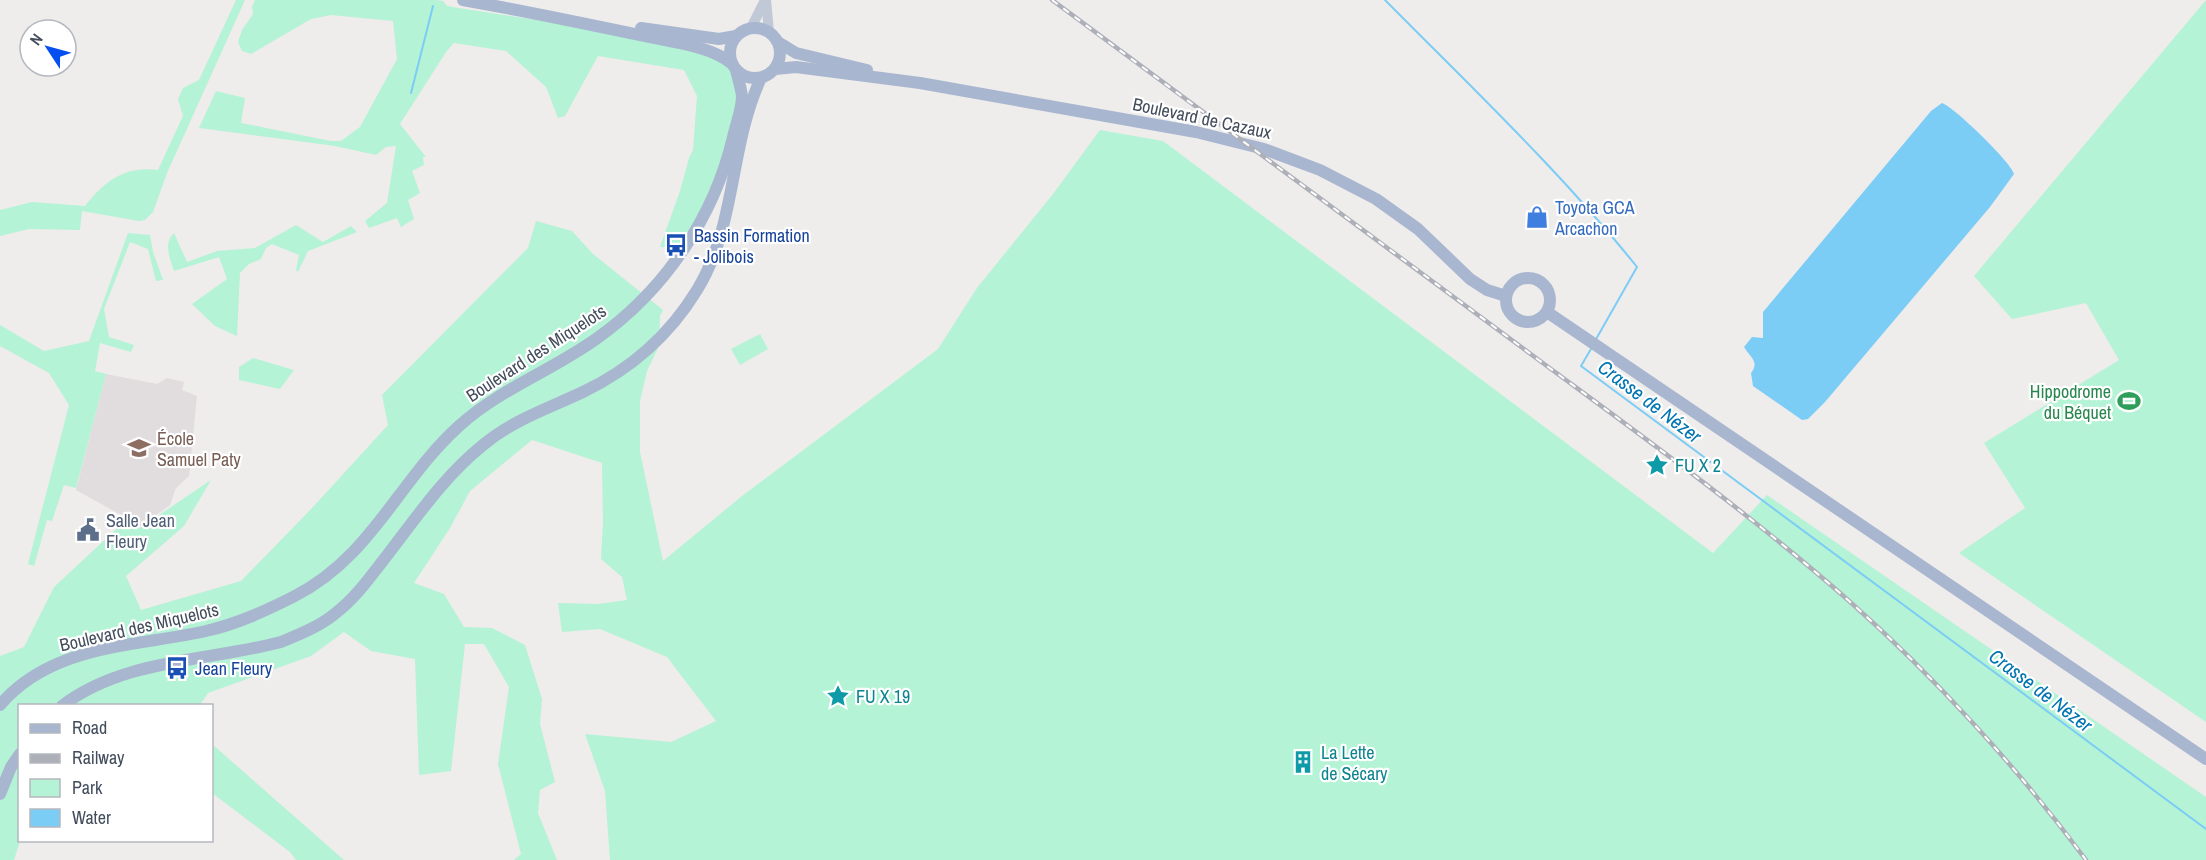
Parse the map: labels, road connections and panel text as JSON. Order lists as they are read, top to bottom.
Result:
{
  "streets": {
    "main road": ["Boulevard de Cazaux", "Boulevard des Miquelots"]
  },
  "crossings": [
    ["Boulevard de Cazaux", "Boulevard des Miquelots"]
  ],
  "water": ["Crasse de Nézer"],
  "places": {
    "shop": ["Toyota GCA Arcachon"],
    "bus stop": ["Bassin Formation - Jolibois", "Jean Fleury"],
    "sports": ["Hippodrome du Béquet"],
    "school or university": ["École Samuel Paty"],
    "place": ["FU X 2", "FU X 19"],
    "public building": ["Salle Jean Fleury"],
    "building": ["La Lette de Sécary"]
  },
  "legend": [
    "Road",
    "Railway",
    "Park",
    "Water"
  ],
  "north": "top left"
}
